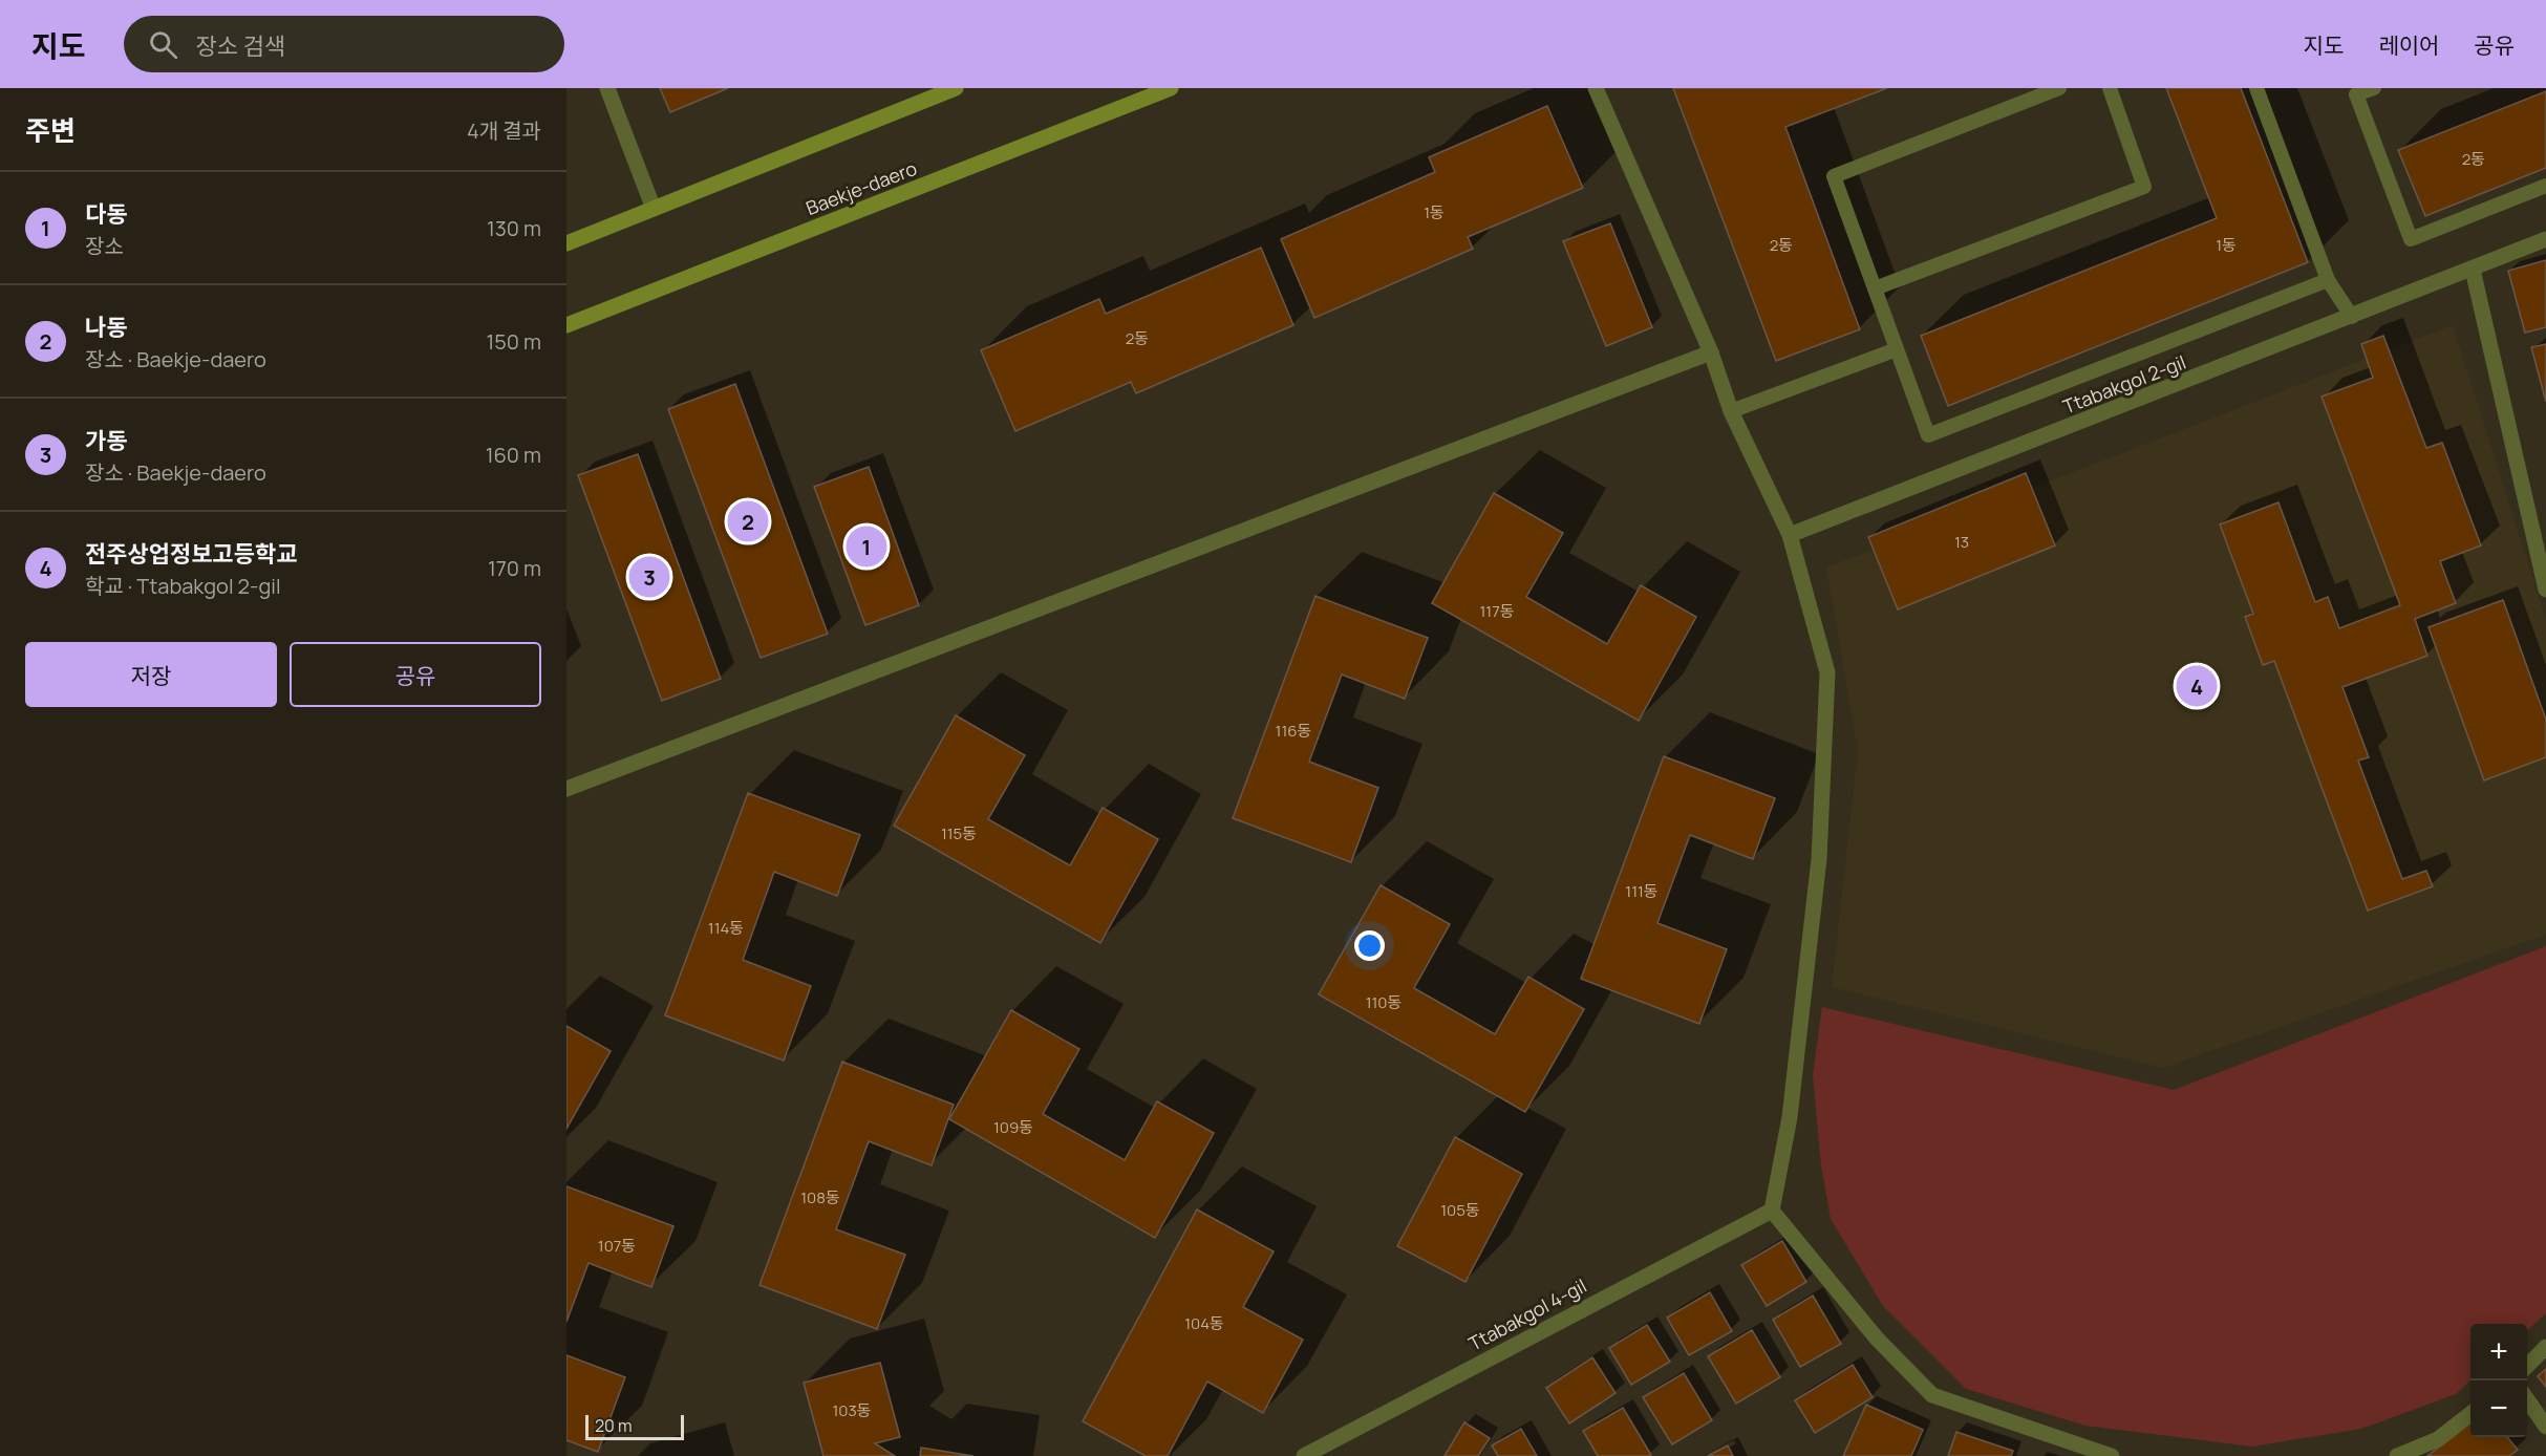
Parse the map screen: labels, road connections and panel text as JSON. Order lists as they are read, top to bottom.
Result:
{
  "streets": {
    "street": ["Baekje-daero", "Ttabakgol 2-gil", "Ttabakgol 4-gil"]
  },
  "house_numbers": [
    "2동",
    "1동",
    "2동",
    "1동",
    "2동",
    "13",
    "117동",
    "116동",
    "115동",
    "111동",
    "114동",
    "110동",
    "109동",
    "108동",
    "105동",
    "107동",
    "104동",
    "103동"
  ],
  "scale_bar": "20 m",
  "page": {
    "header": "지도",
    "search": "장소 검색",
    "nav": ["지도", "레이어", "공유"],
    "heading": ["주변", "4개 결과"],
    "list": [
      {
        "mark": "1",
        "name": "다동",
        "note": "장소",
        "value": "130 m"
      },
      {
        "mark": "2",
        "name": "나동",
        "note": "장소 · Baekje-daero",
        "value": "150 m"
      },
      {
        "mark": "3",
        "name": "가동",
        "note": "장소 · Baekje-daero",
        "value": "160 m"
      },
      {
        "mark": "4",
        "name": "전주상업정보고등학교",
        "note": "학교 · Ttabakgol 2-gil",
        "value": "170 m"
      }
    ],
    "pins": [
      "2",
      "1",
      "3",
      "4"
    ],
    "buttons": ["저장", "공유"],
    "map_buttons": ["+", "−"],
    "scale": "20 m"
  }
}
